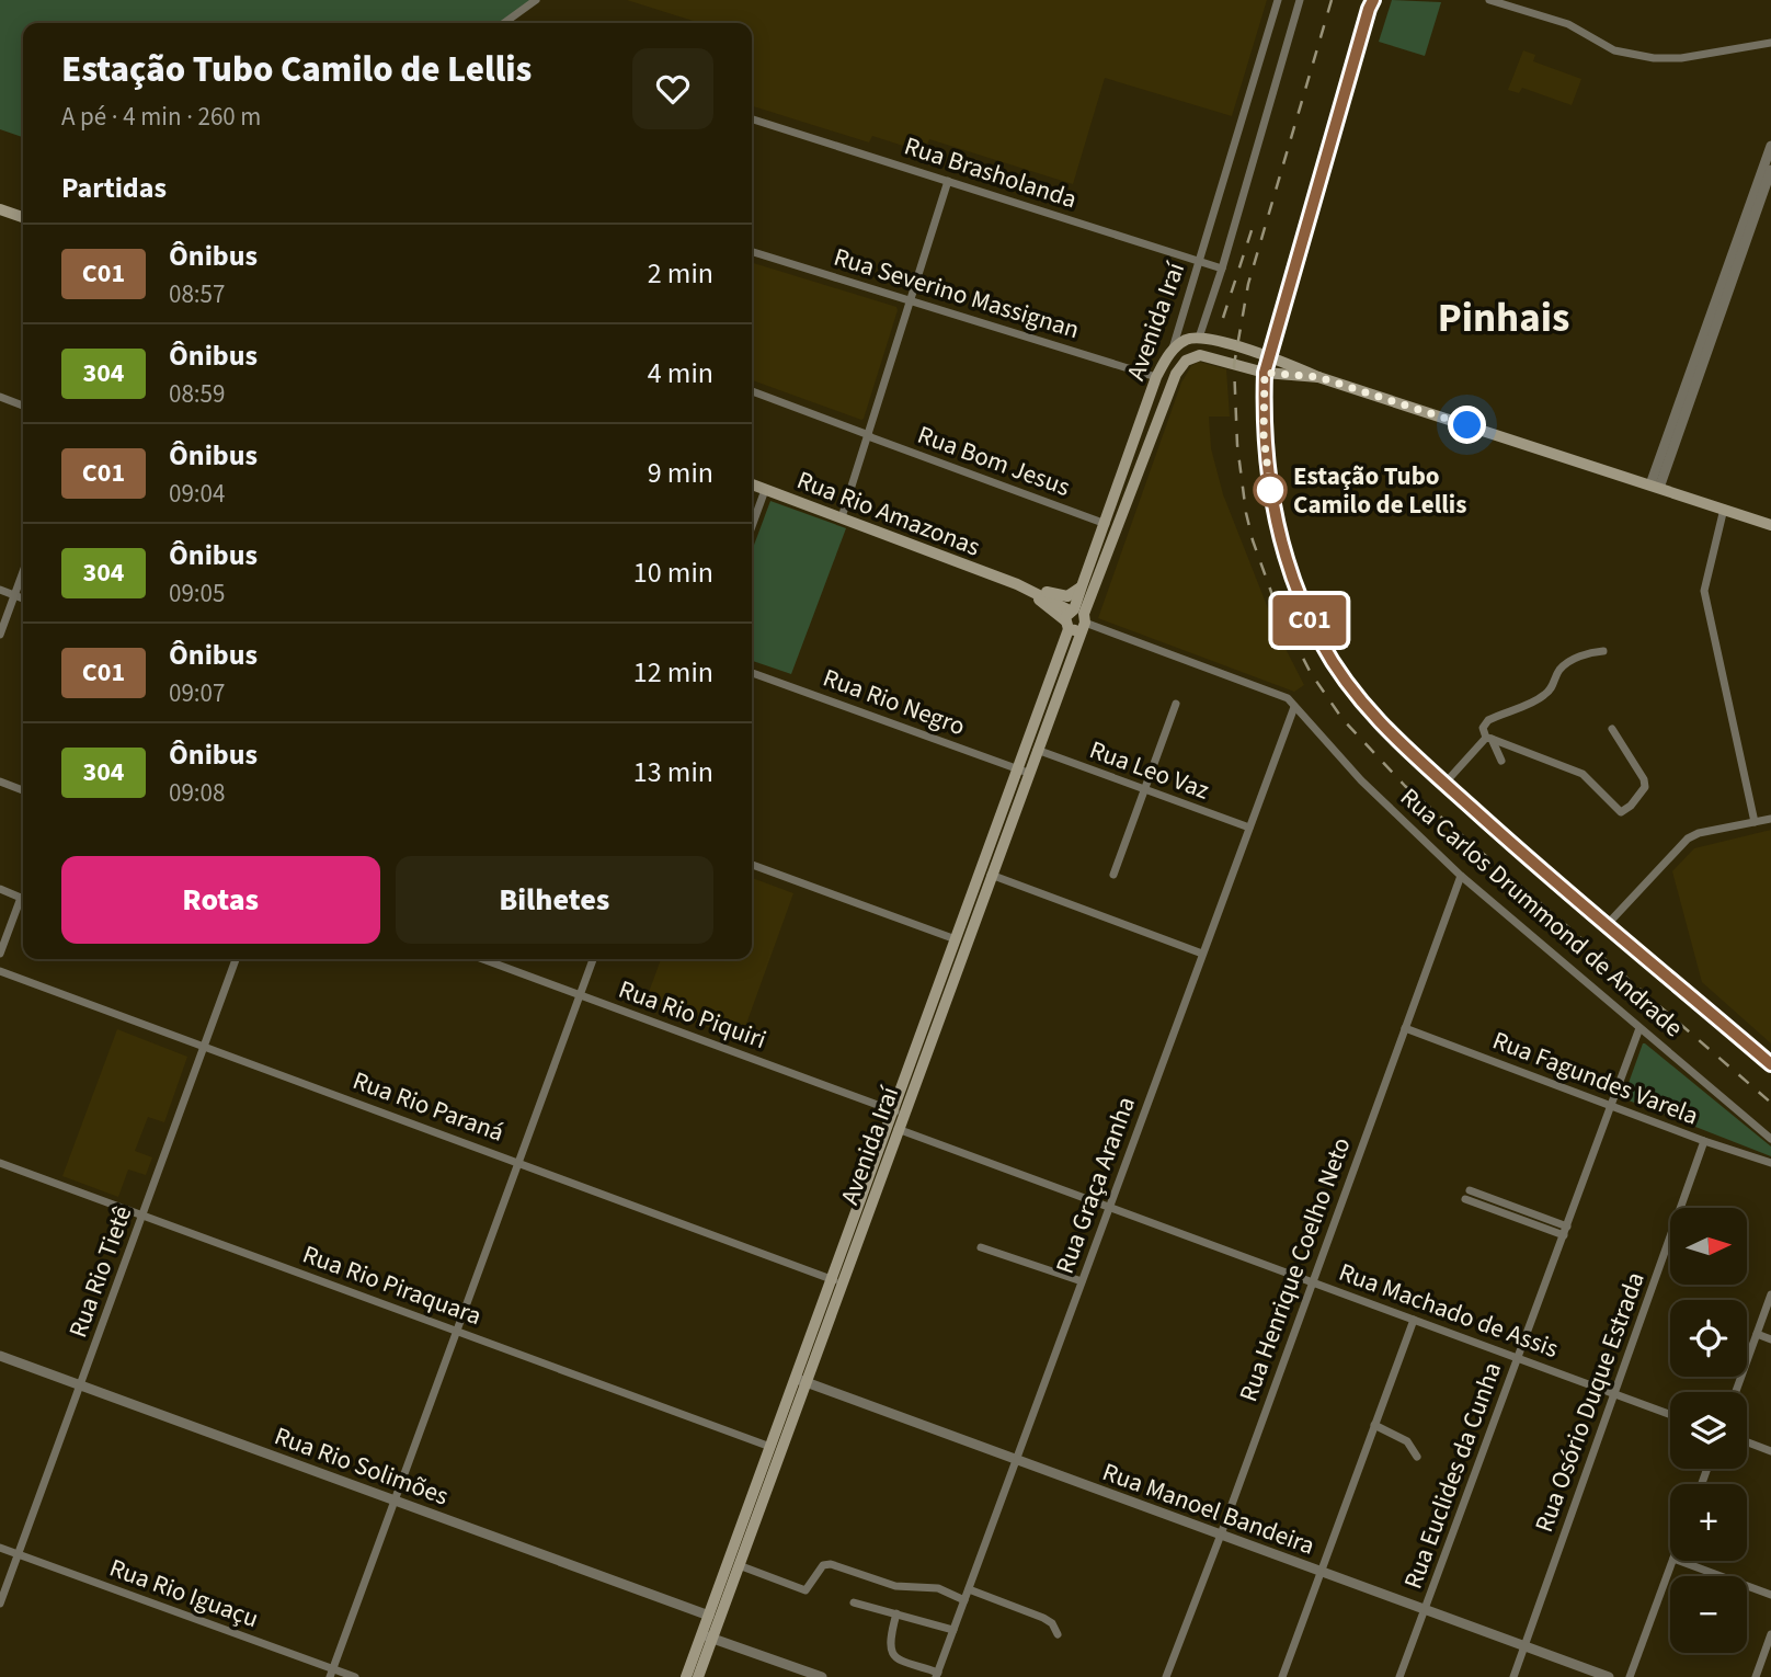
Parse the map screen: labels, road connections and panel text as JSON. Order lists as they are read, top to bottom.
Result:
{
  "streets": {
    "main road": ["Avenida Iraí", "Rua Rio Amazonas"],
    "street": [
      "Rua Brasholanda",
      "Rua Severino Massignan",
      "Rua Bom Jesus",
      "Rua Rio Negro",
      "Rua Leo Vaz",
      "Rua Carlos Drummond de Andrade",
      "Rua Rio Piquiri",
      "Rua Fagundes Varela",
      "Rua Rio Paraná",
      "Rua Graça Aranha",
      "Rua Henrique Coelho Neto",
      "Rua Rio Tietê",
      "Rua Rio Piraquara",
      "Rua Machado de Assis",
      "Rua Osório Duque Estrada",
      "Rua Rio Solimões",
      "Rua Euclides da Cunha",
      "Rua Manoel Bandeira",
      "Rua Rio Iguaçu"
    ]
  },
  "crossings": [
    ["Rua Brasholanda", "Avenida Iraí"],
    ["Rua Severino Massignan", "Avenida Iraí"],
    ["Avenida Iraí", "Rua Bom Jesus"],
    ["Avenida Iraí", "Rua Rio Amazonas"],
    ["Avenida Iraí", "Rua Rio Negro"],
    ["Avenida Iraí", "Rua Leo Vaz"],
    ["Avenida Iraí", "Rua Carlos Drummond de Andrade"],
    ["Avenida Iraí", "Rua Rio Piquiri"],
    ["Avenida Iraí", "Rua Rio Paraná"],
    ["Avenida Iraí", "Rua Rio Piraquara"],
    ["Avenida Iraí", "Rua Machado de Assis"],
    ["Avenida Iraí", "Rua Rio Solimões"],
    ["Avenida Iraí", "Rua Manoel Bandeira"],
    ["Rua Rio Amazonas", "Rua Carlos Drummond de Andrade"],
    ["Rua Leo Vaz", "Rua Graça Aranha"],
    ["Rua Carlos Drummond de Andrade", "Rua Graça Aranha"],
    ["Rua Carlos Drummond de Andrade", "Rua Henrique Coelho Neto"],
    ["Rua Carlos Drummond de Andrade", "Rua Euclides da Cunha"],
    ["Rua Fagundes Varela", "Rua Henrique Coelho Neto"],
    ["Rua Fagundes Varela", "Rua Osório Duque Estrada"],
    ["Rua Fagundes Varela", "Rua Euclides da Cunha"],
    ["Rua Rio Paraná", "Rua Rio Tietê"],
    ["Rua Graça Aranha", "Rua Machado de Assis"],
    ["Rua Graça Aranha", "Rua Manoel Bandeira"],
    ["Rua Henrique Coelho Neto", "Rua Machado de Assis"],
    ["Rua Henrique Coelho Neto", "Rua Manoel Bandeira"],
    ["Rua Rio Tietê", "Rua Rio Piraquara"],
    ["Rua Rio Tietê", "Rua Rio Solimões"],
    ["Rua Rio Tietê", "Rua Rio Iguaçu"],
    ["Rua Machado de Assis", "Rua Osório Duque Estrada"],
    ["Rua Machado de Assis", "Rua Euclides da Cunha"],
    ["Rua Osório Duque Estrada", "Rua Manoel Bandeira"],
    ["Rua Euclides da Cunha", "Rua Manoel Bandeira"]
  ],
  "districts": ["Pinhais"],
  "places": ["Estação Tubo Camilo de Lellis"],
  "lines": ["bus line C01"],
  "north": "right",
  "page": {
    "on_map": "C01",
    "heading": [
      ["Estação Tubo Camilo de Lellis", "A pé · 4 min · 260 m"],
      "Partidas"
    ],
    "list": [
      {
        "mark": "C01",
        "name": "Ônibus",
        "note": "08:57",
        "value": "2 min"
      },
      {
        "mark": "304",
        "name": "Ônibus",
        "note": "08:59",
        "value": "4 min"
      },
      {
        "mark": "C01",
        "name": "Ônibus",
        "note": "09:04",
        "value": "9 min"
      },
      {
        "mark": "304",
        "name": "Ônibus",
        "note": "09:05",
        "value": "10 min"
      },
      {
        "mark": "C01",
        "name": "Ônibus",
        "note": "09:07",
        "value": "12 min"
      },
      {
        "mark": "304",
        "name": "Ônibus",
        "note": "09:08",
        "value": "13 min"
      }
    ],
    "buttons": ["Rotas", "Bilhetes"],
    "map_buttons": ["+", "−"]
  }
}
